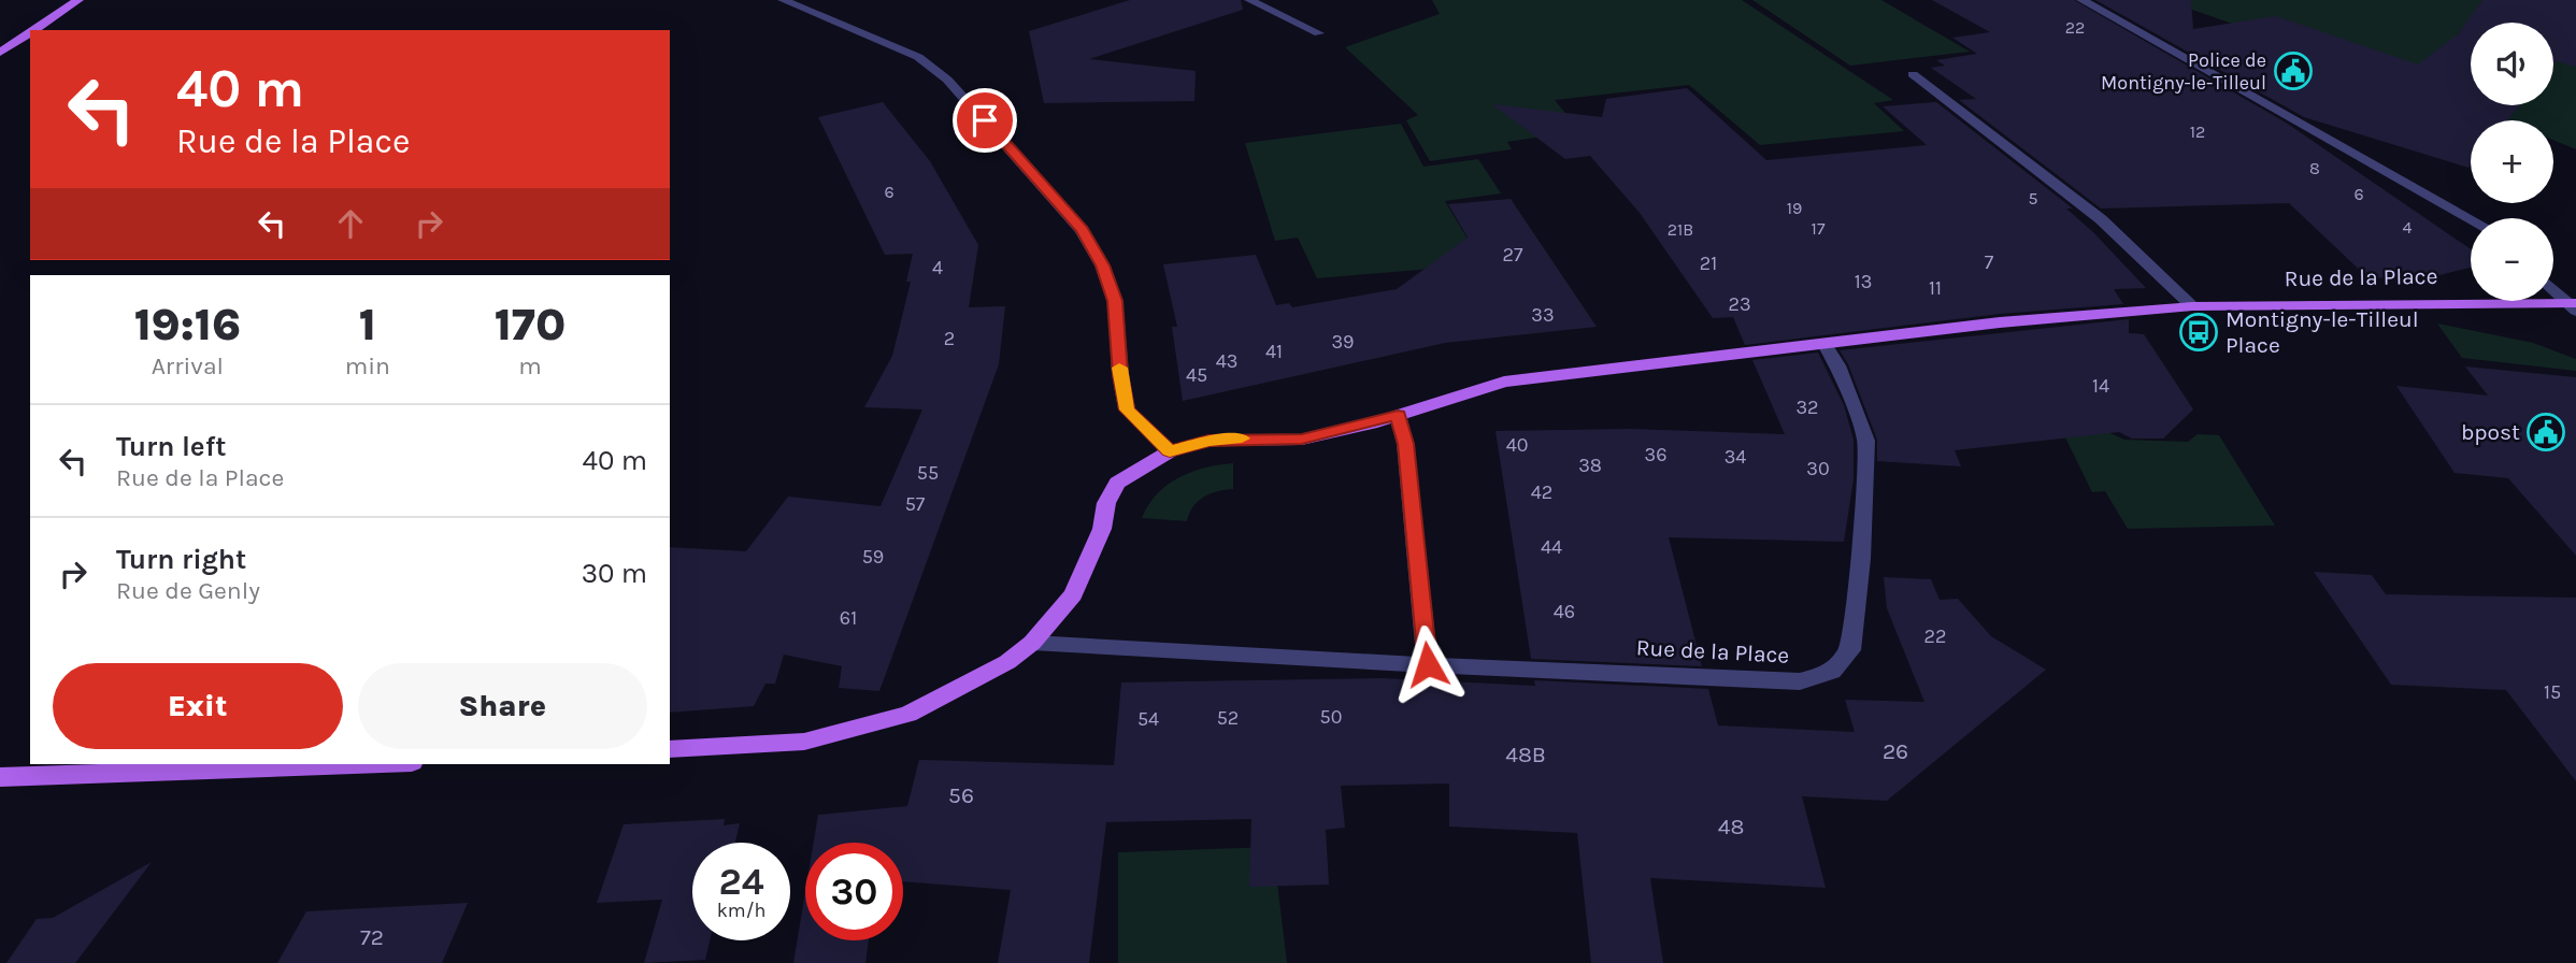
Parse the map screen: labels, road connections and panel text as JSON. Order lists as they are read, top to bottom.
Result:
{
  "streets": {
    "main road": ["Rue de la Place"]
  },
  "places": {
    "public building": ["Police de Montigny-le-Tilleul", "bpost"],
    "bus stop": ["Montigny-le-Tilleul Place"]
  },
  "house_numbers": [
    "22",
    "12",
    "8",
    "6",
    "6",
    "5",
    "19",
    "4",
    "17",
    "21B",
    "27",
    "7",
    "21",
    "4",
    "13",
    "11",
    "23",
    "33",
    "2",
    "39",
    "41",
    "43",
    "45",
    "14",
    "32",
    "40",
    "36",
    "34",
    "38",
    "30",
    "55",
    "42",
    "57",
    "44",
    "59",
    "46",
    "61",
    "22",
    "15",
    "50",
    "52",
    "54",
    "26",
    "48B",
    "56",
    "48",
    "72"
  ],
  "page": {
    "map_buttons": ["+", "−"],
    "turn": ["40 m", "Rue de la Place"],
    "eta": [
      "19:16",
      "Arrival",
      "1",
      "min",
      "170",
      "m"
    ],
    "list": [
      {
        "name": "Turn left",
        "note": "Rue de la Place",
        "value": "40 m"
      },
      {
        "name": "Turn right",
        "note": "Rue de Genly",
        "value": "30 m"
      }
    ],
    "buttons": ["Exit", "Share"],
    "speed": "24 km/h",
    "limit": "30"
  }
}
